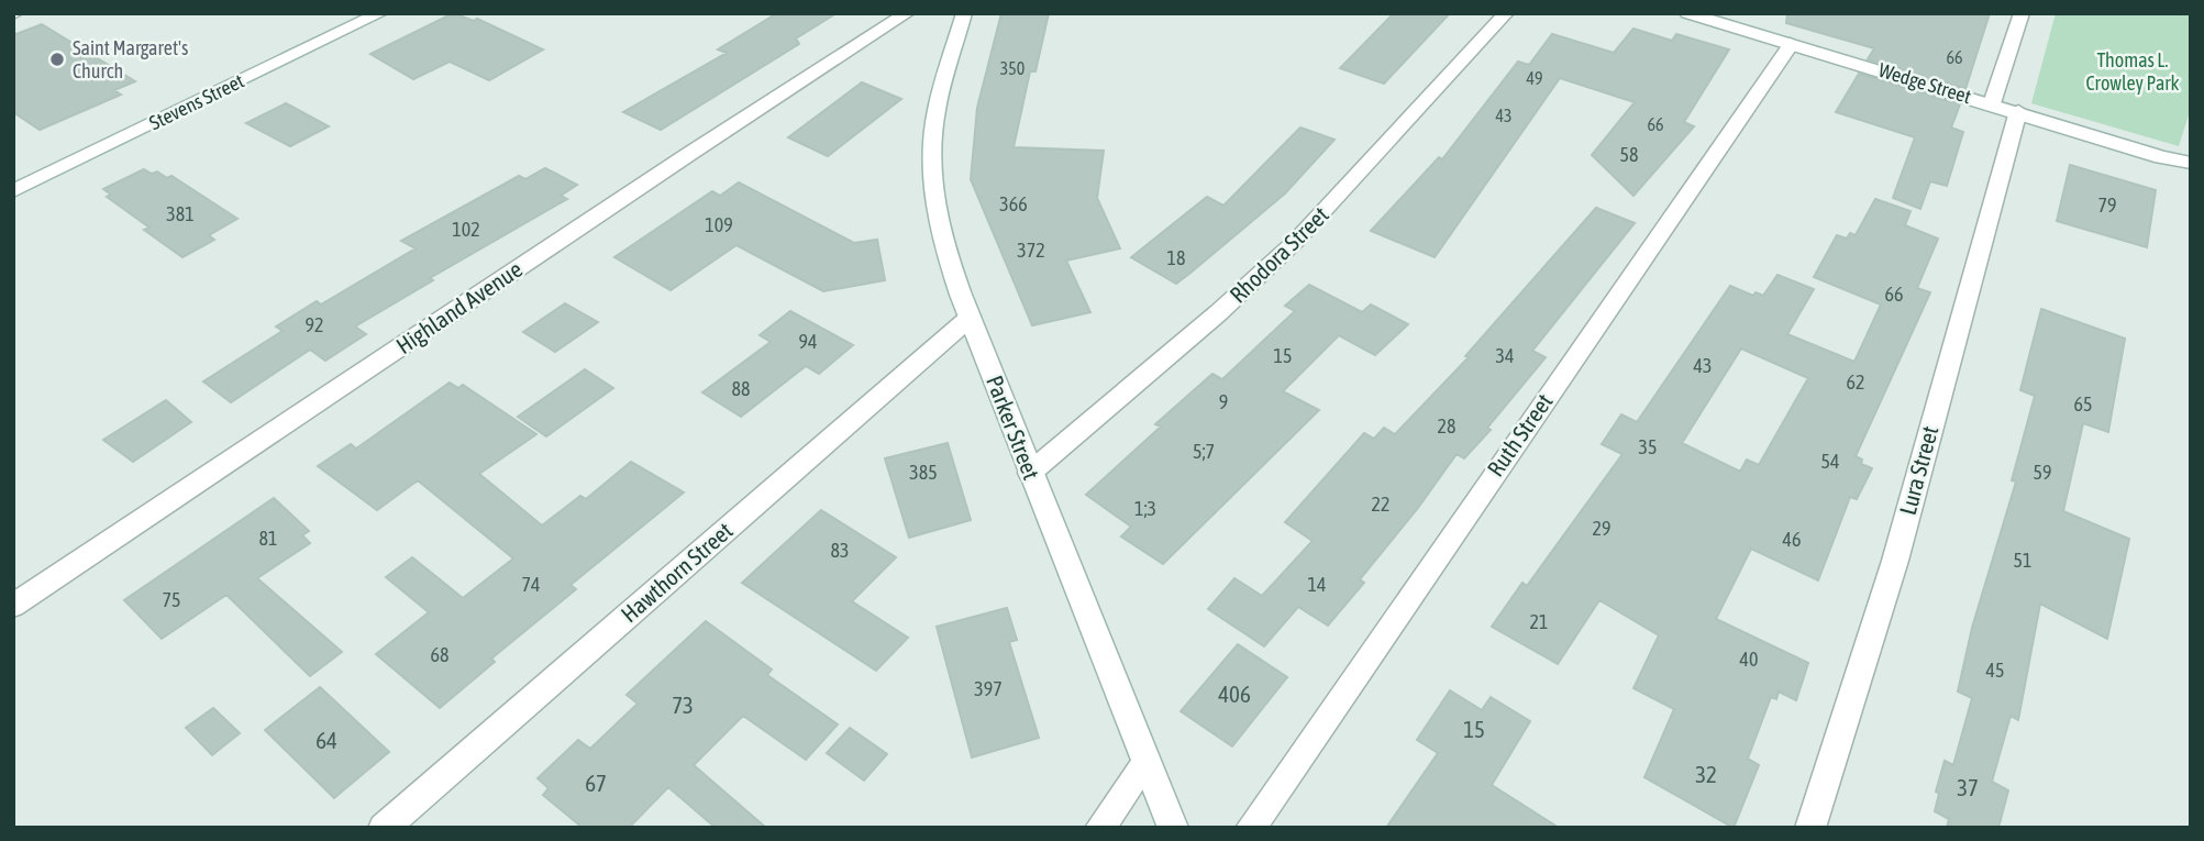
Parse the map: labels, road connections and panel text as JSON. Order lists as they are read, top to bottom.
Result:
{
  "streets": {
    "street": [
      "Wedge Street",
      "Stevens Street",
      "Rhodora Street",
      "Highland Avenue",
      "Parker Street",
      "Ruth Street",
      "Lura Street",
      "Hawthorn Street"
    ]
  },
  "crossings": [
    ["Wedge Street", "Ruth Street"],
    ["Wedge Street", "Lura Street"],
    ["Rhodora Street", "Parker Street"],
    ["Parker Street", "Hawthorn Street"]
  ],
  "parks": ["Thomas L. Crowley Park"],
  "places": ["Saint Margaret's Church"],
  "house_numbers": [
    "66",
    "350",
    "49",
    "43",
    "66",
    "58",
    "366",
    "79",
    "381",
    "109",
    "102",
    "372",
    "18",
    "66",
    "92",
    "94",
    "15",
    "34",
    "43",
    "62",
    "88",
    "9",
    "65",
    "28",
    "35",
    "5;7",
    "54",
    "385",
    "59",
    "22",
    "1;3",
    "29",
    "81",
    "46",
    "83",
    "51",
    "74",
    "14",
    "75",
    "21",
    "68",
    "40",
    "45",
    "397",
    "406",
    "73",
    "15",
    "64",
    "32",
    "67",
    "37"
  ]
}
